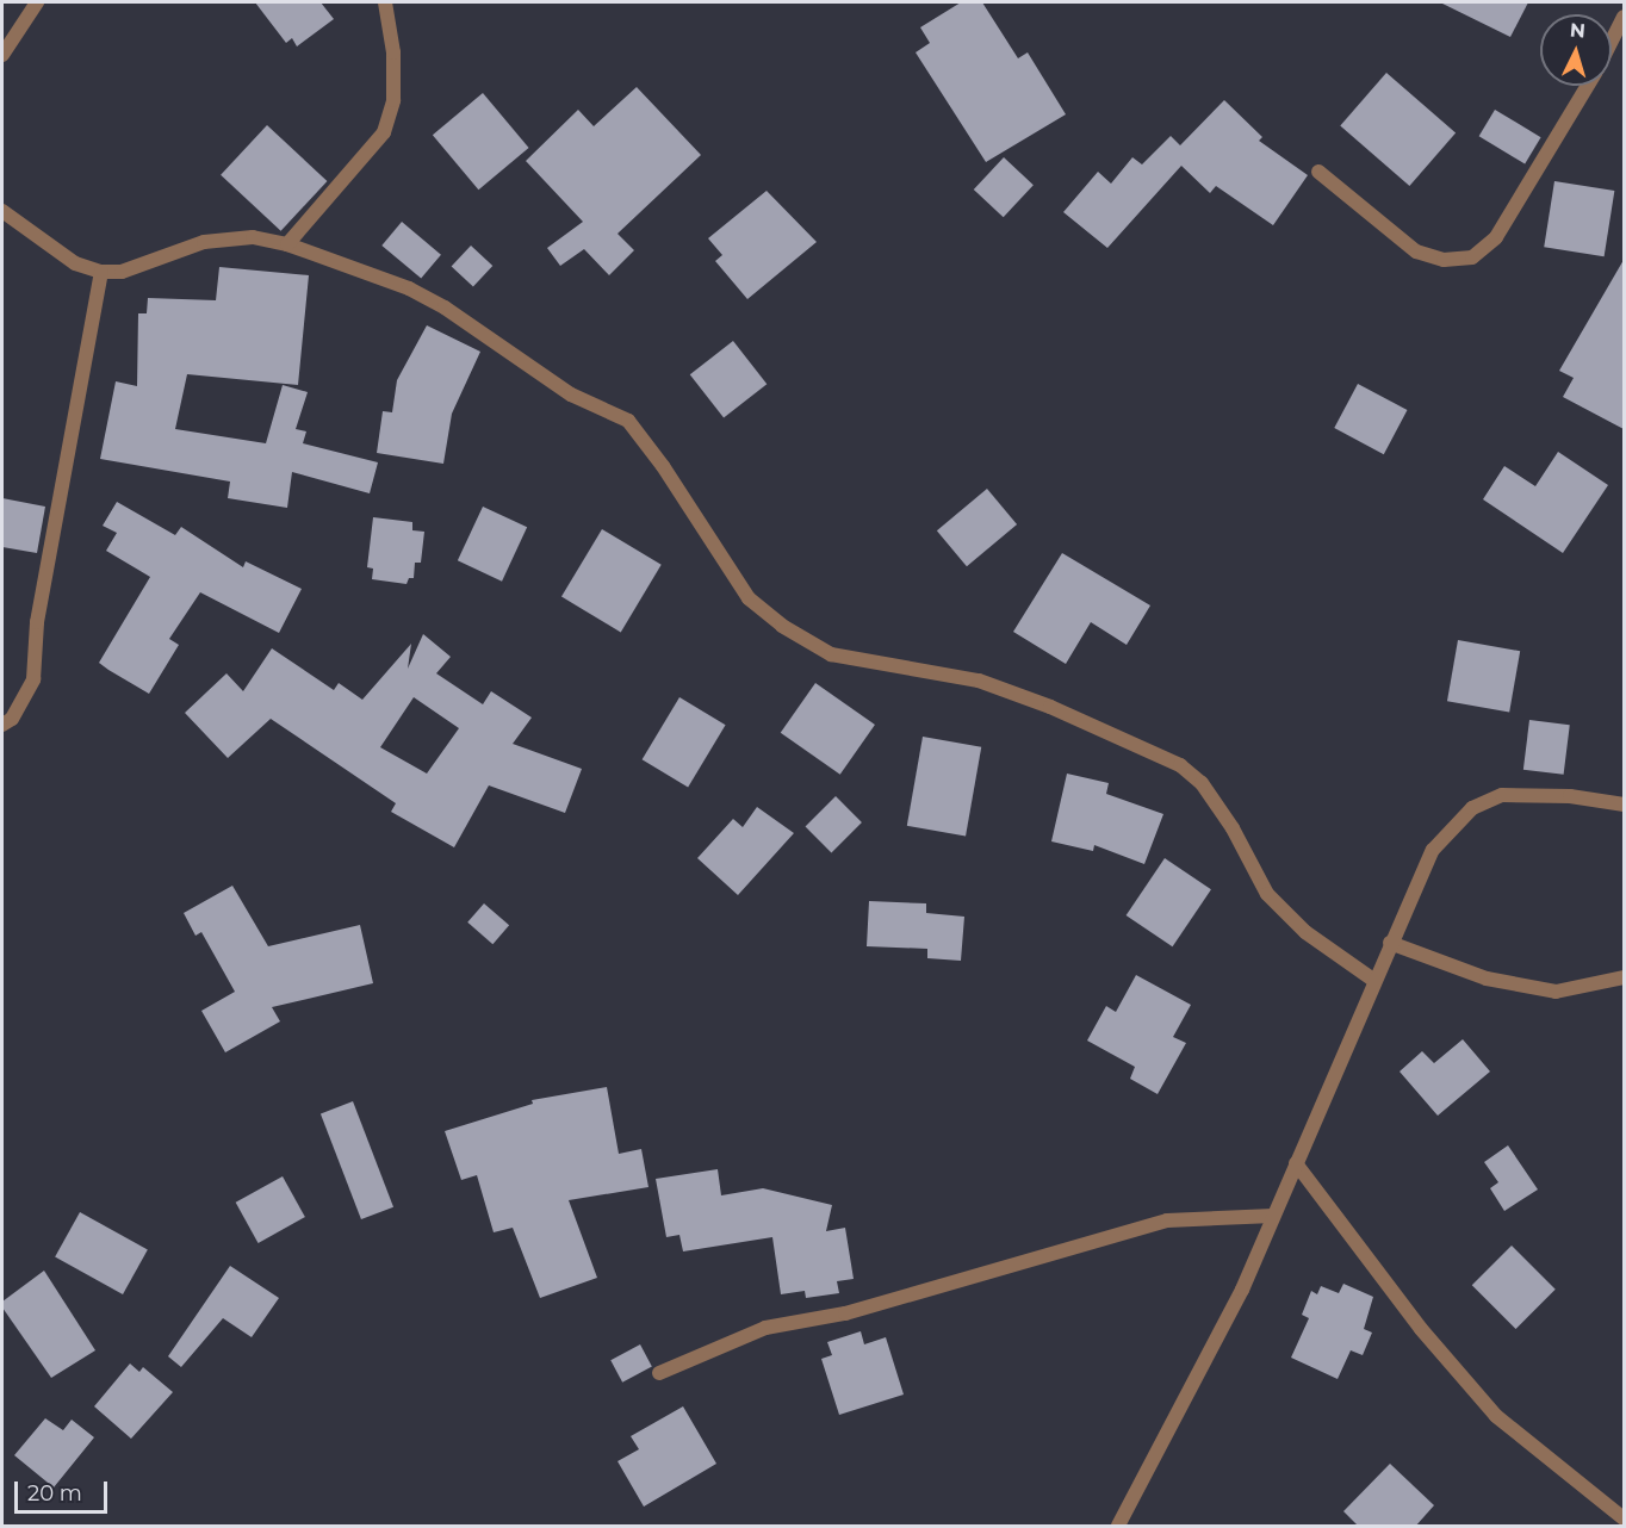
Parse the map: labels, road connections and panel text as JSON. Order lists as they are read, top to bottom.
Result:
{
  "scale_bar": "20 m",
  "north": "top"
}
